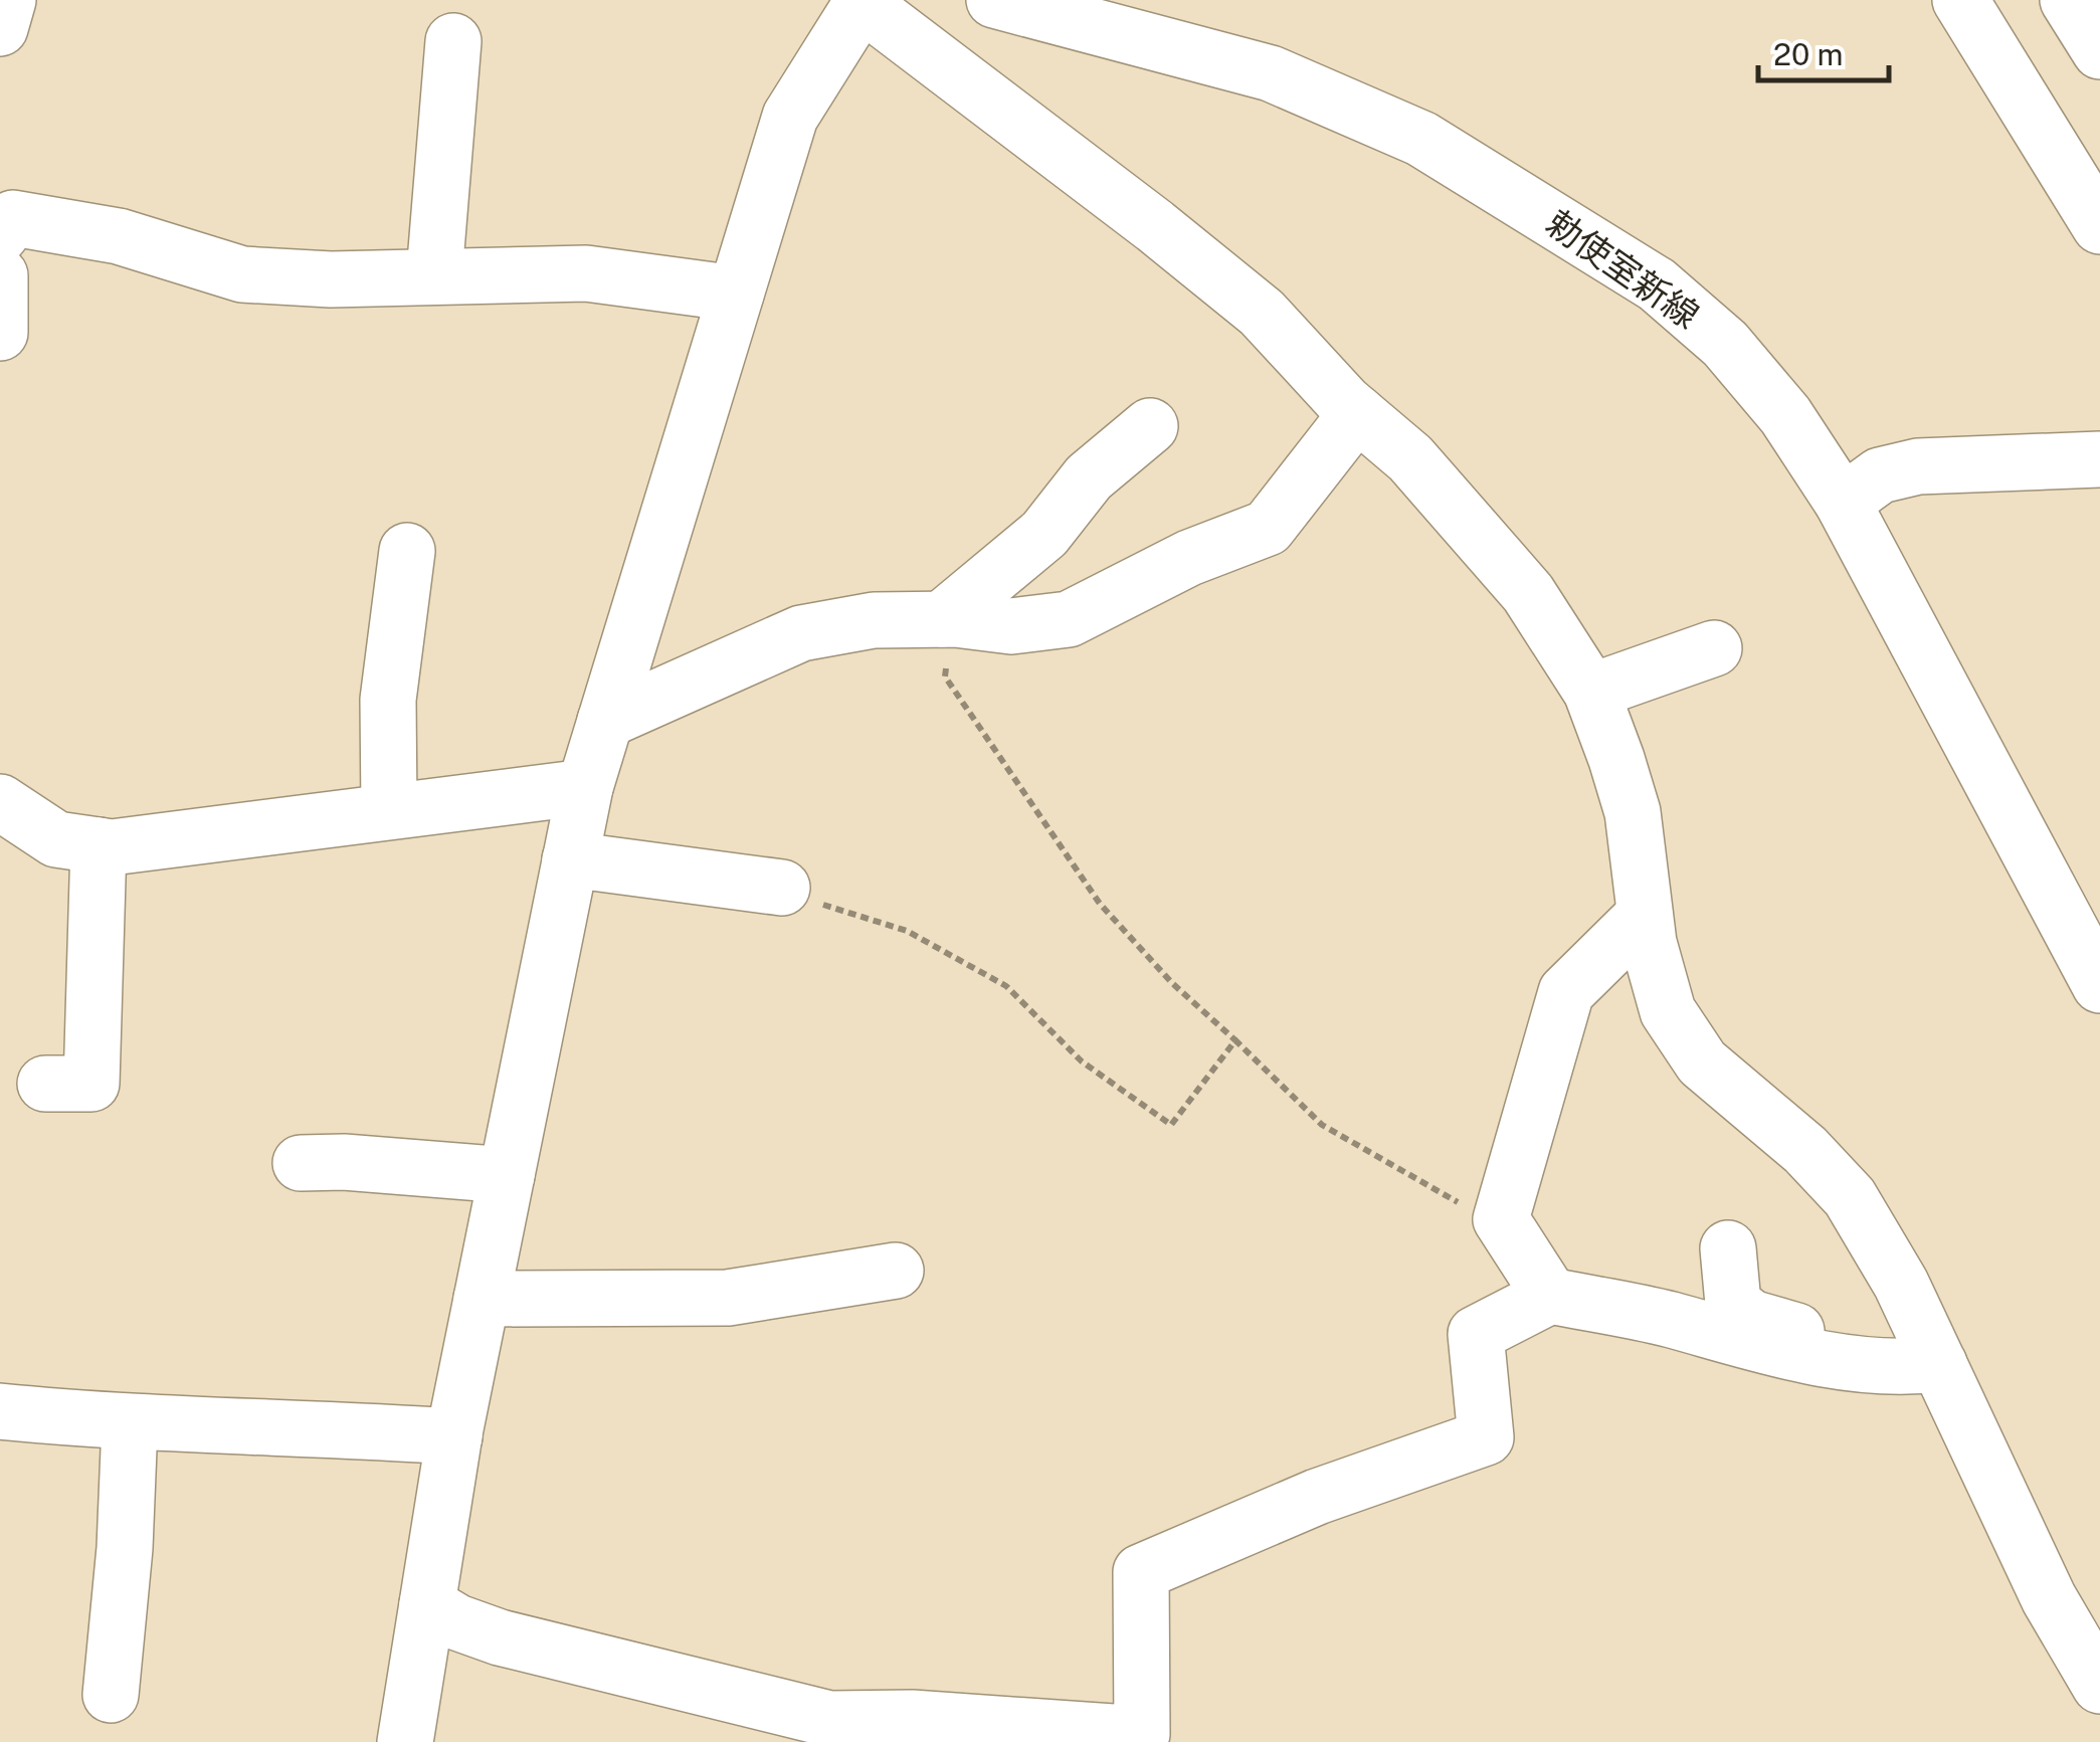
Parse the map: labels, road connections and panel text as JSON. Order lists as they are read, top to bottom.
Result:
{
  "streets": {
    "main road": ["勅使室新線"]
  },
  "scale_bar": "20 m"
}
